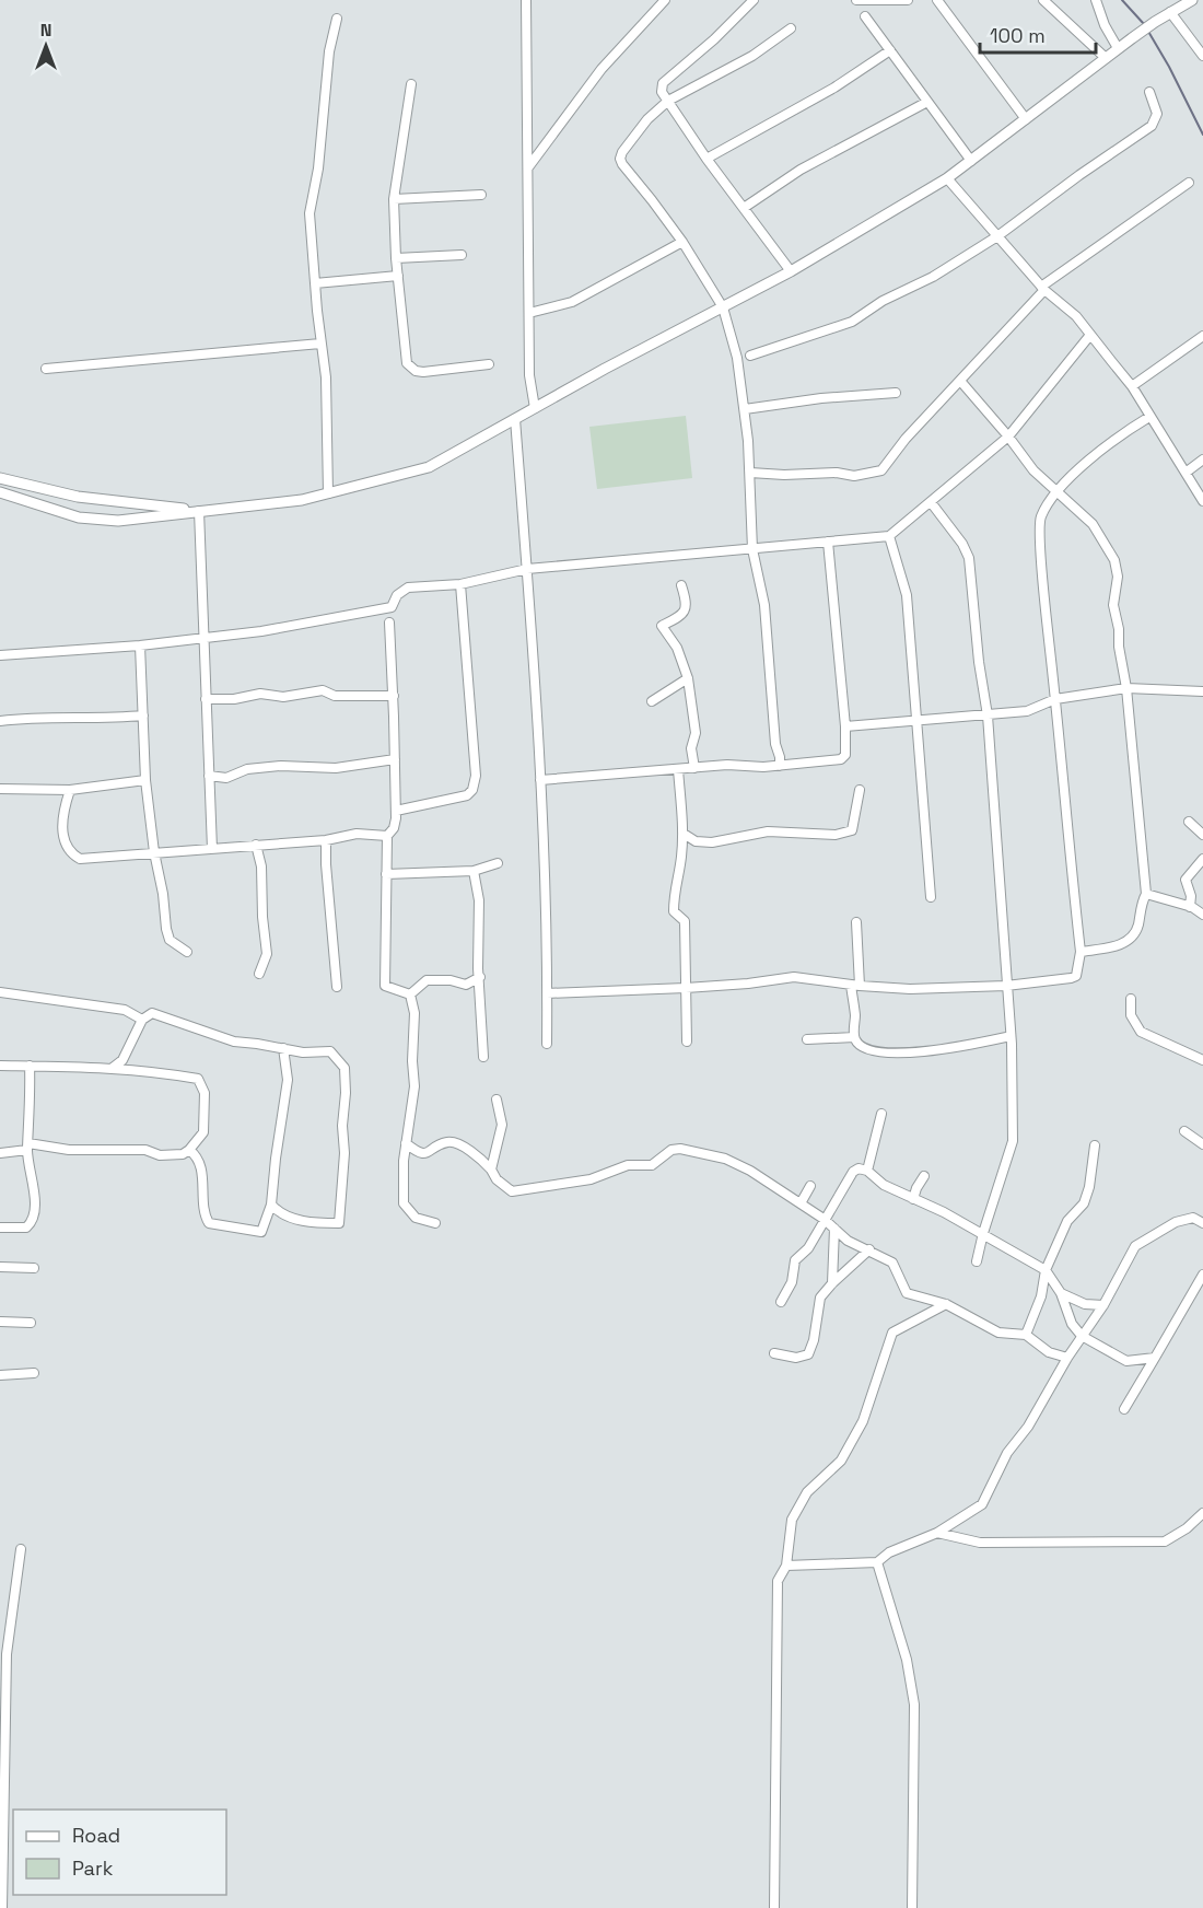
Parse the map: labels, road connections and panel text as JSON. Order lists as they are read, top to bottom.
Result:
{
  "legend": ["Road", "Park"],
  "scale_bar": "100 m",
  "north": "top"
}
